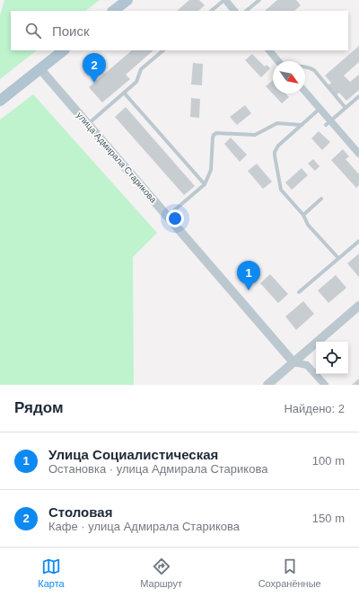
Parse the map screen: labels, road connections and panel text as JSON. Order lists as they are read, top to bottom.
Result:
{
  "streets": {
    "street": ["улица Адмирала Старикова"]
  },
  "north": "bottom right",
  "page": {
    "search": "Поиск",
    "pins": ["2", "1"],
    "heading": ["Рядом", "Найдено: 2"],
    "list": [
      {
        "mark": "1",
        "name": "Улица Социалистическая",
        "note": "Остановка · улица Адмирала Старикова",
        "value": "100 m"
      },
      {
        "mark": "2",
        "name": "Столовая",
        "note": "Кафе · улица Адмирала Старикова",
        "value": "150 m"
      }
    ],
    "nav": ["Карта", "Маршрут", "Сохранённые"]
  }
}
